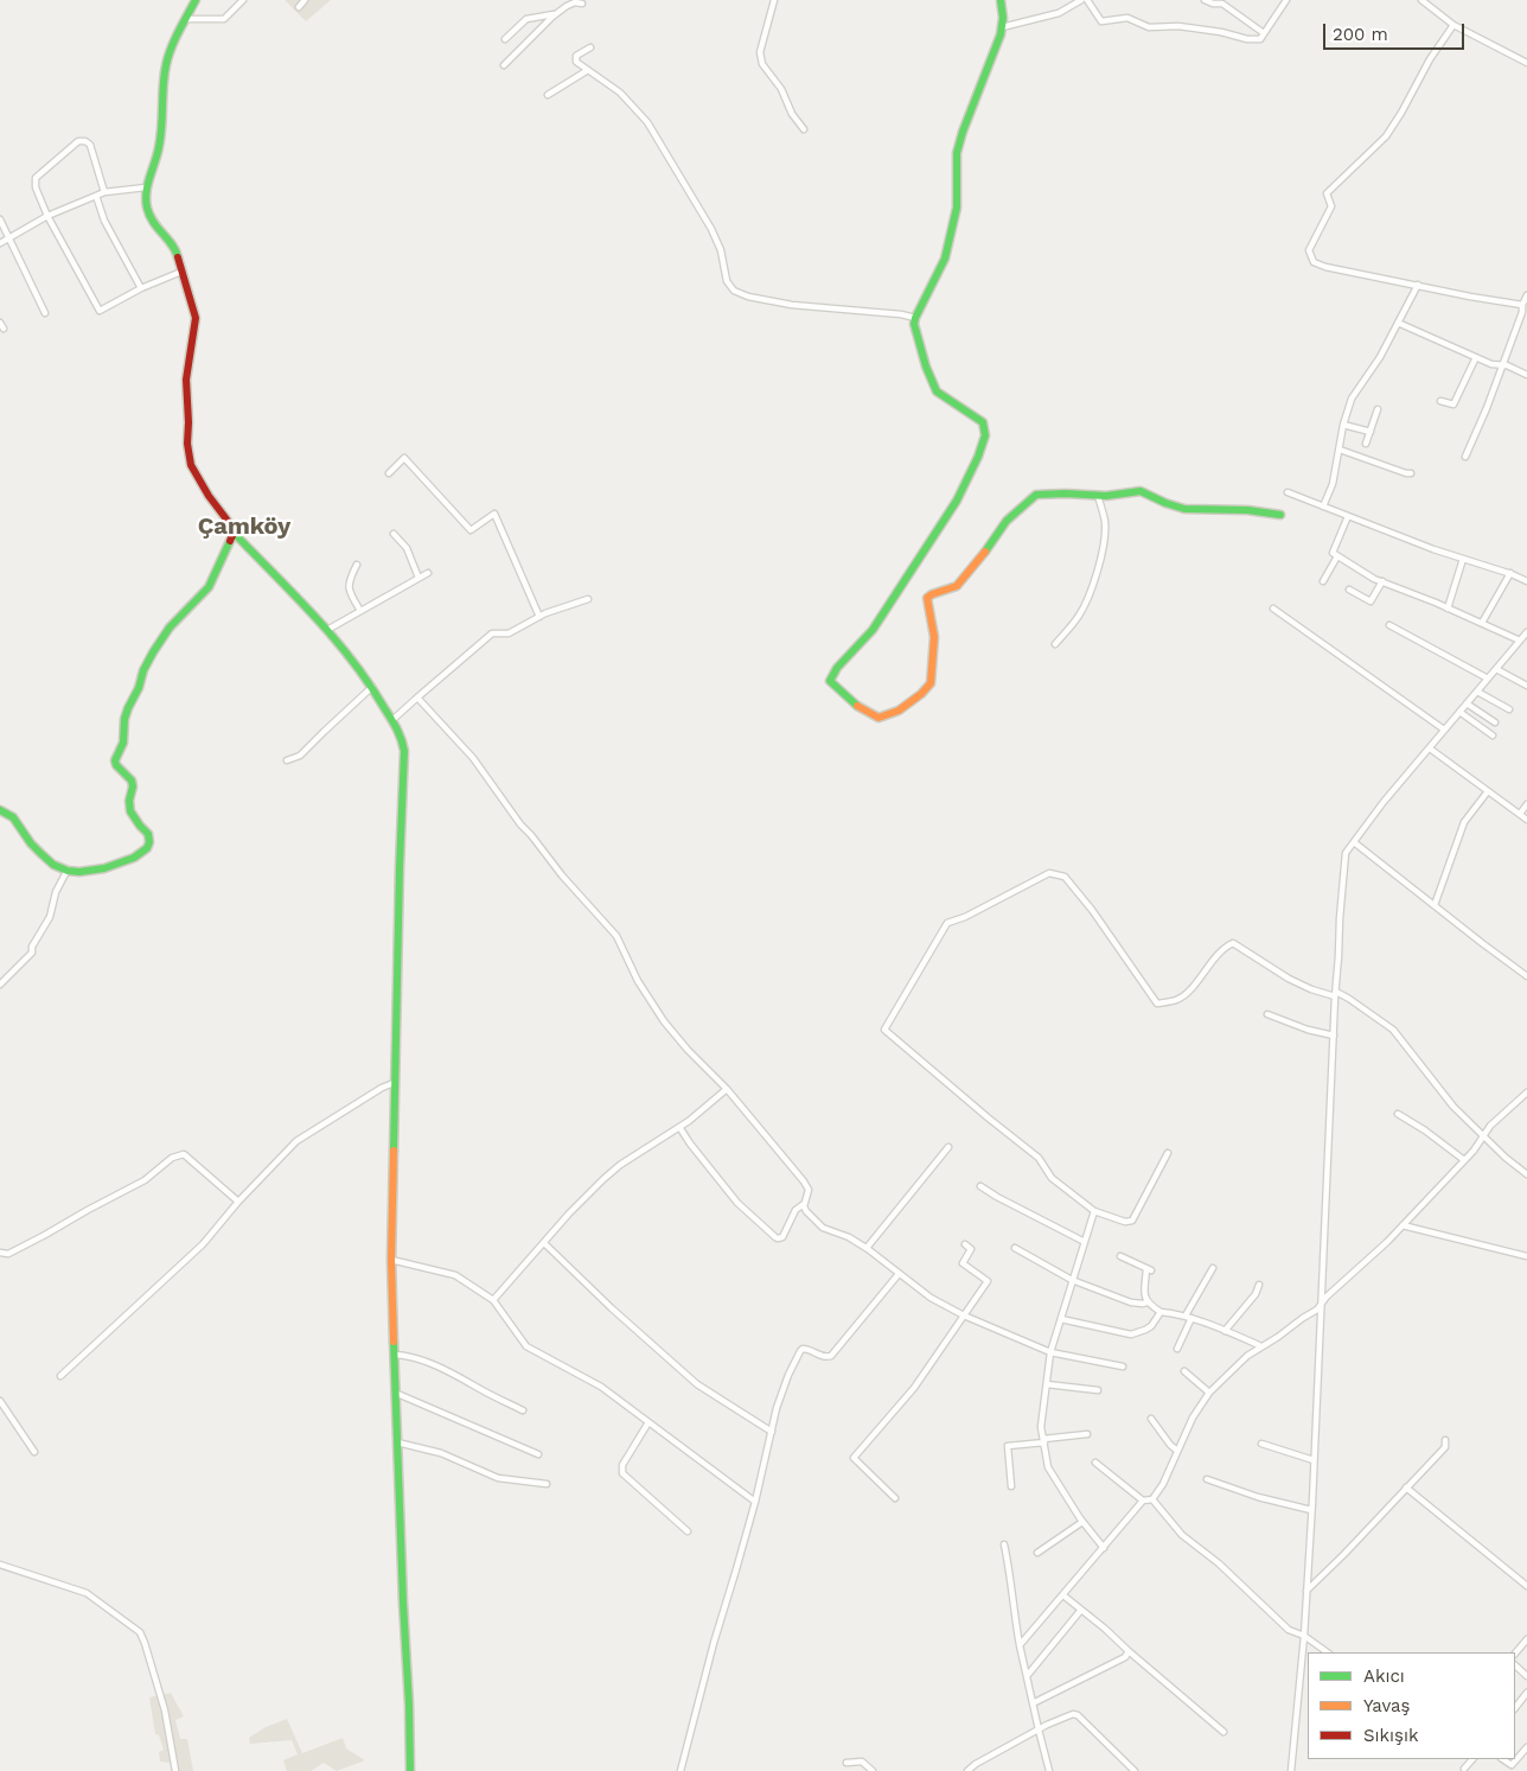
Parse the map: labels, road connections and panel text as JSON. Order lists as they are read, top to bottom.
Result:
{
  "districts": ["Çamköy"],
  "legend": ["Akıcı", "Yavaş", "Sıkışık"],
  "scale_bar": "200 m"
}
